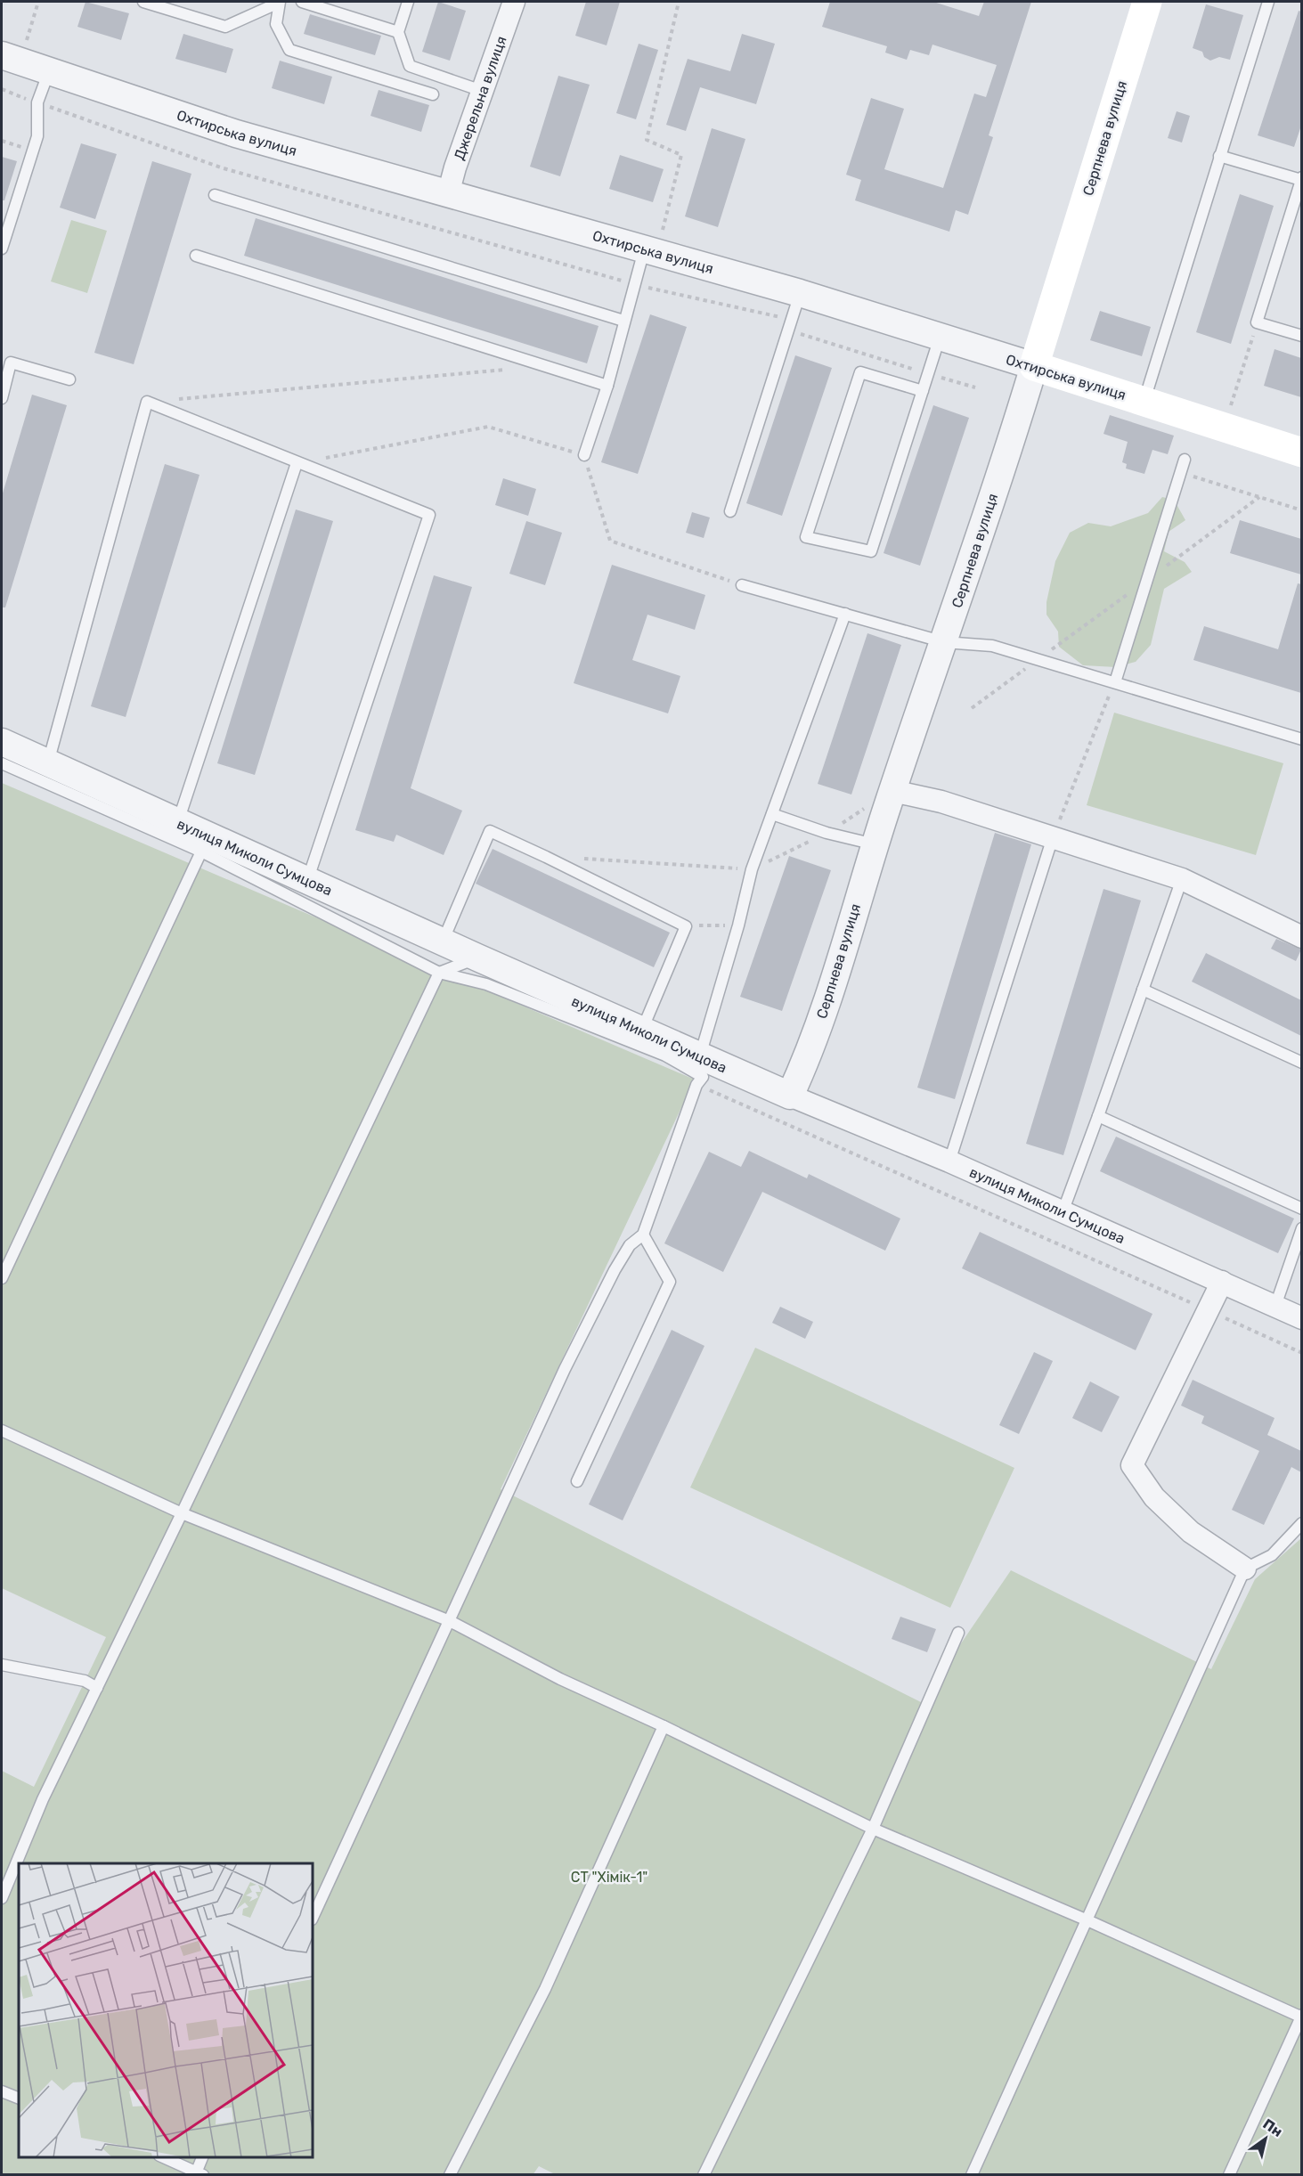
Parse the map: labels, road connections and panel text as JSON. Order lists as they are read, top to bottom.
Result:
{
  "streets": {
    "main road": ["Охтирська вулиця", "Серпнева вулиця"],
    "street": ["Джерельна вулиця", "вулиця Миколи Сумцова"]
  },
  "crossings": [
    ["Джерельна вулиця", "Охтирська вулиця"],
    ["Охтирська вулиця", "Серпнева вулиця"],
    ["Серпнева вулиця", "вулиця Миколи Сумцова"]
  ],
  "parks": ["СТ \"Хімік-1\""],
  "north": "top right"
}
